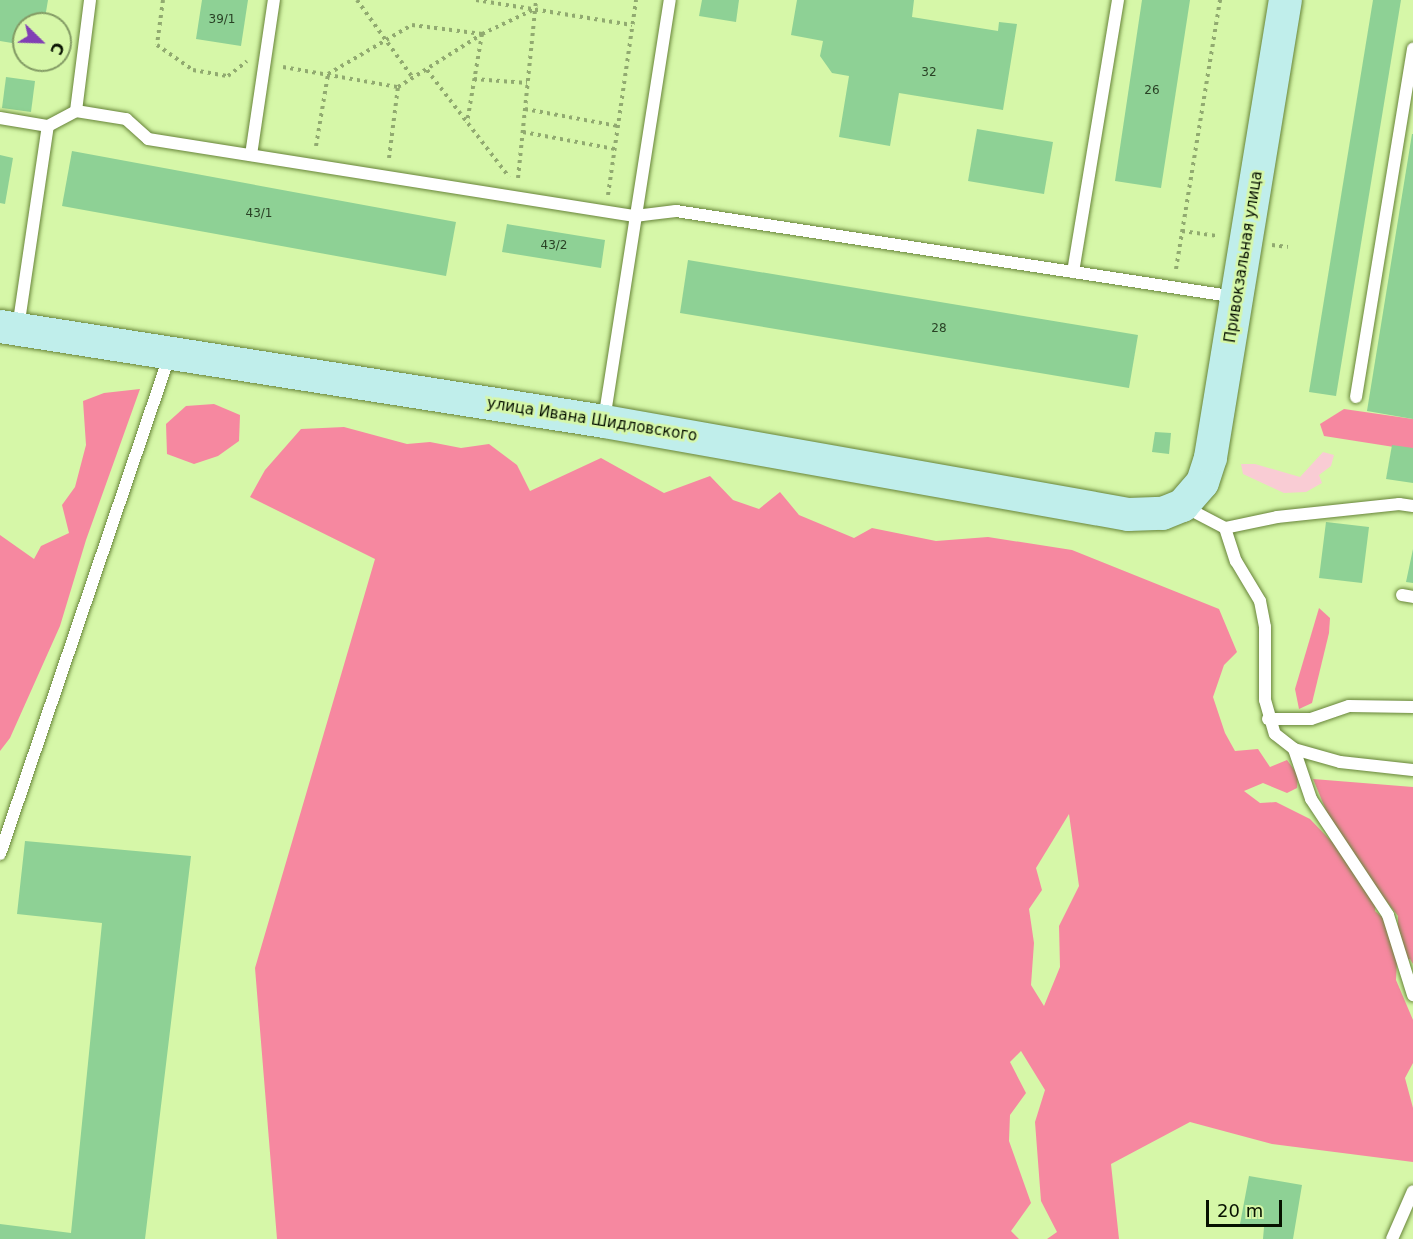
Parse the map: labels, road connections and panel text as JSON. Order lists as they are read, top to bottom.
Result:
{
  "streets": {
    "street": ["Привокзальная улица", "улица Ивана Шидловского"]
  },
  "crossings": [
    ["Привокзальная улица", "улица Ивана Шидловского"]
  ],
  "house_numbers": [
    "39/1",
    "32",
    "26",
    "43/1",
    "43/2",
    "28"
  ],
  "scale_bar": "20 m",
  "north": "bottom right"
}
